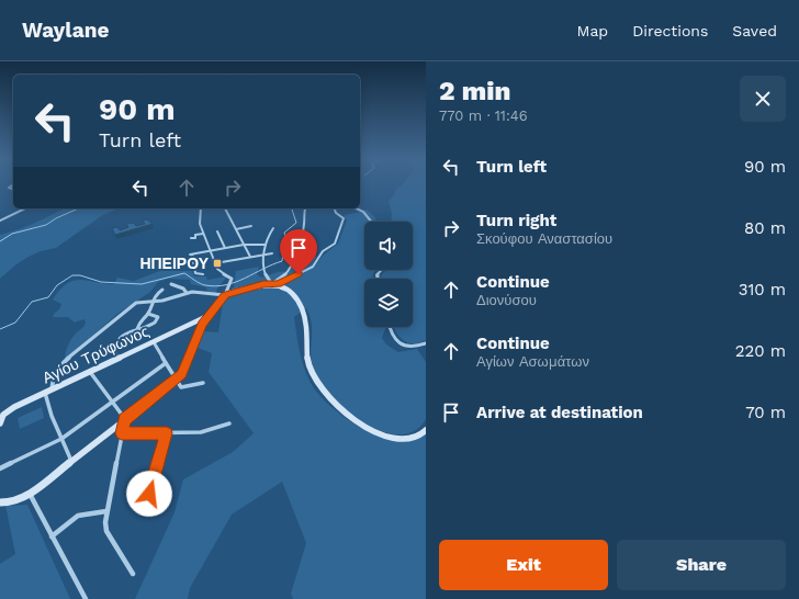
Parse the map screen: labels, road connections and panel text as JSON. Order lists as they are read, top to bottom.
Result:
{
  "streets": {
    "main road": ["Αγίου Τρύφωνος"]
  },
  "places": {
    "transit": ["ΗΠΕΙΡΟΥ"]
  },
  "page": {
    "header": "Waylane",
    "nav": ["Map", "Directions", "Saved"],
    "heading": ["2 min", "770 m · 11:46"],
    "turn": ["90 m", "Turn left"],
    "list": [
      {
        "name": "Turn left",
        "value": "90 m"
      },
      {
        "name": "Turn right",
        "note": "Σκούφου Αναστασίου",
        "value": "80 m"
      },
      {
        "name": "Continue",
        "note": "Διονύσου",
        "value": "310 m"
      },
      {
        "name": "Continue",
        "note": "Αγίων Ασωμάτων",
        "value": "220 m"
      },
      {
        "name": "Arrive at destination",
        "value": "70 m"
      }
    ],
    "buttons": ["Exit", "Share"]
  }
}
